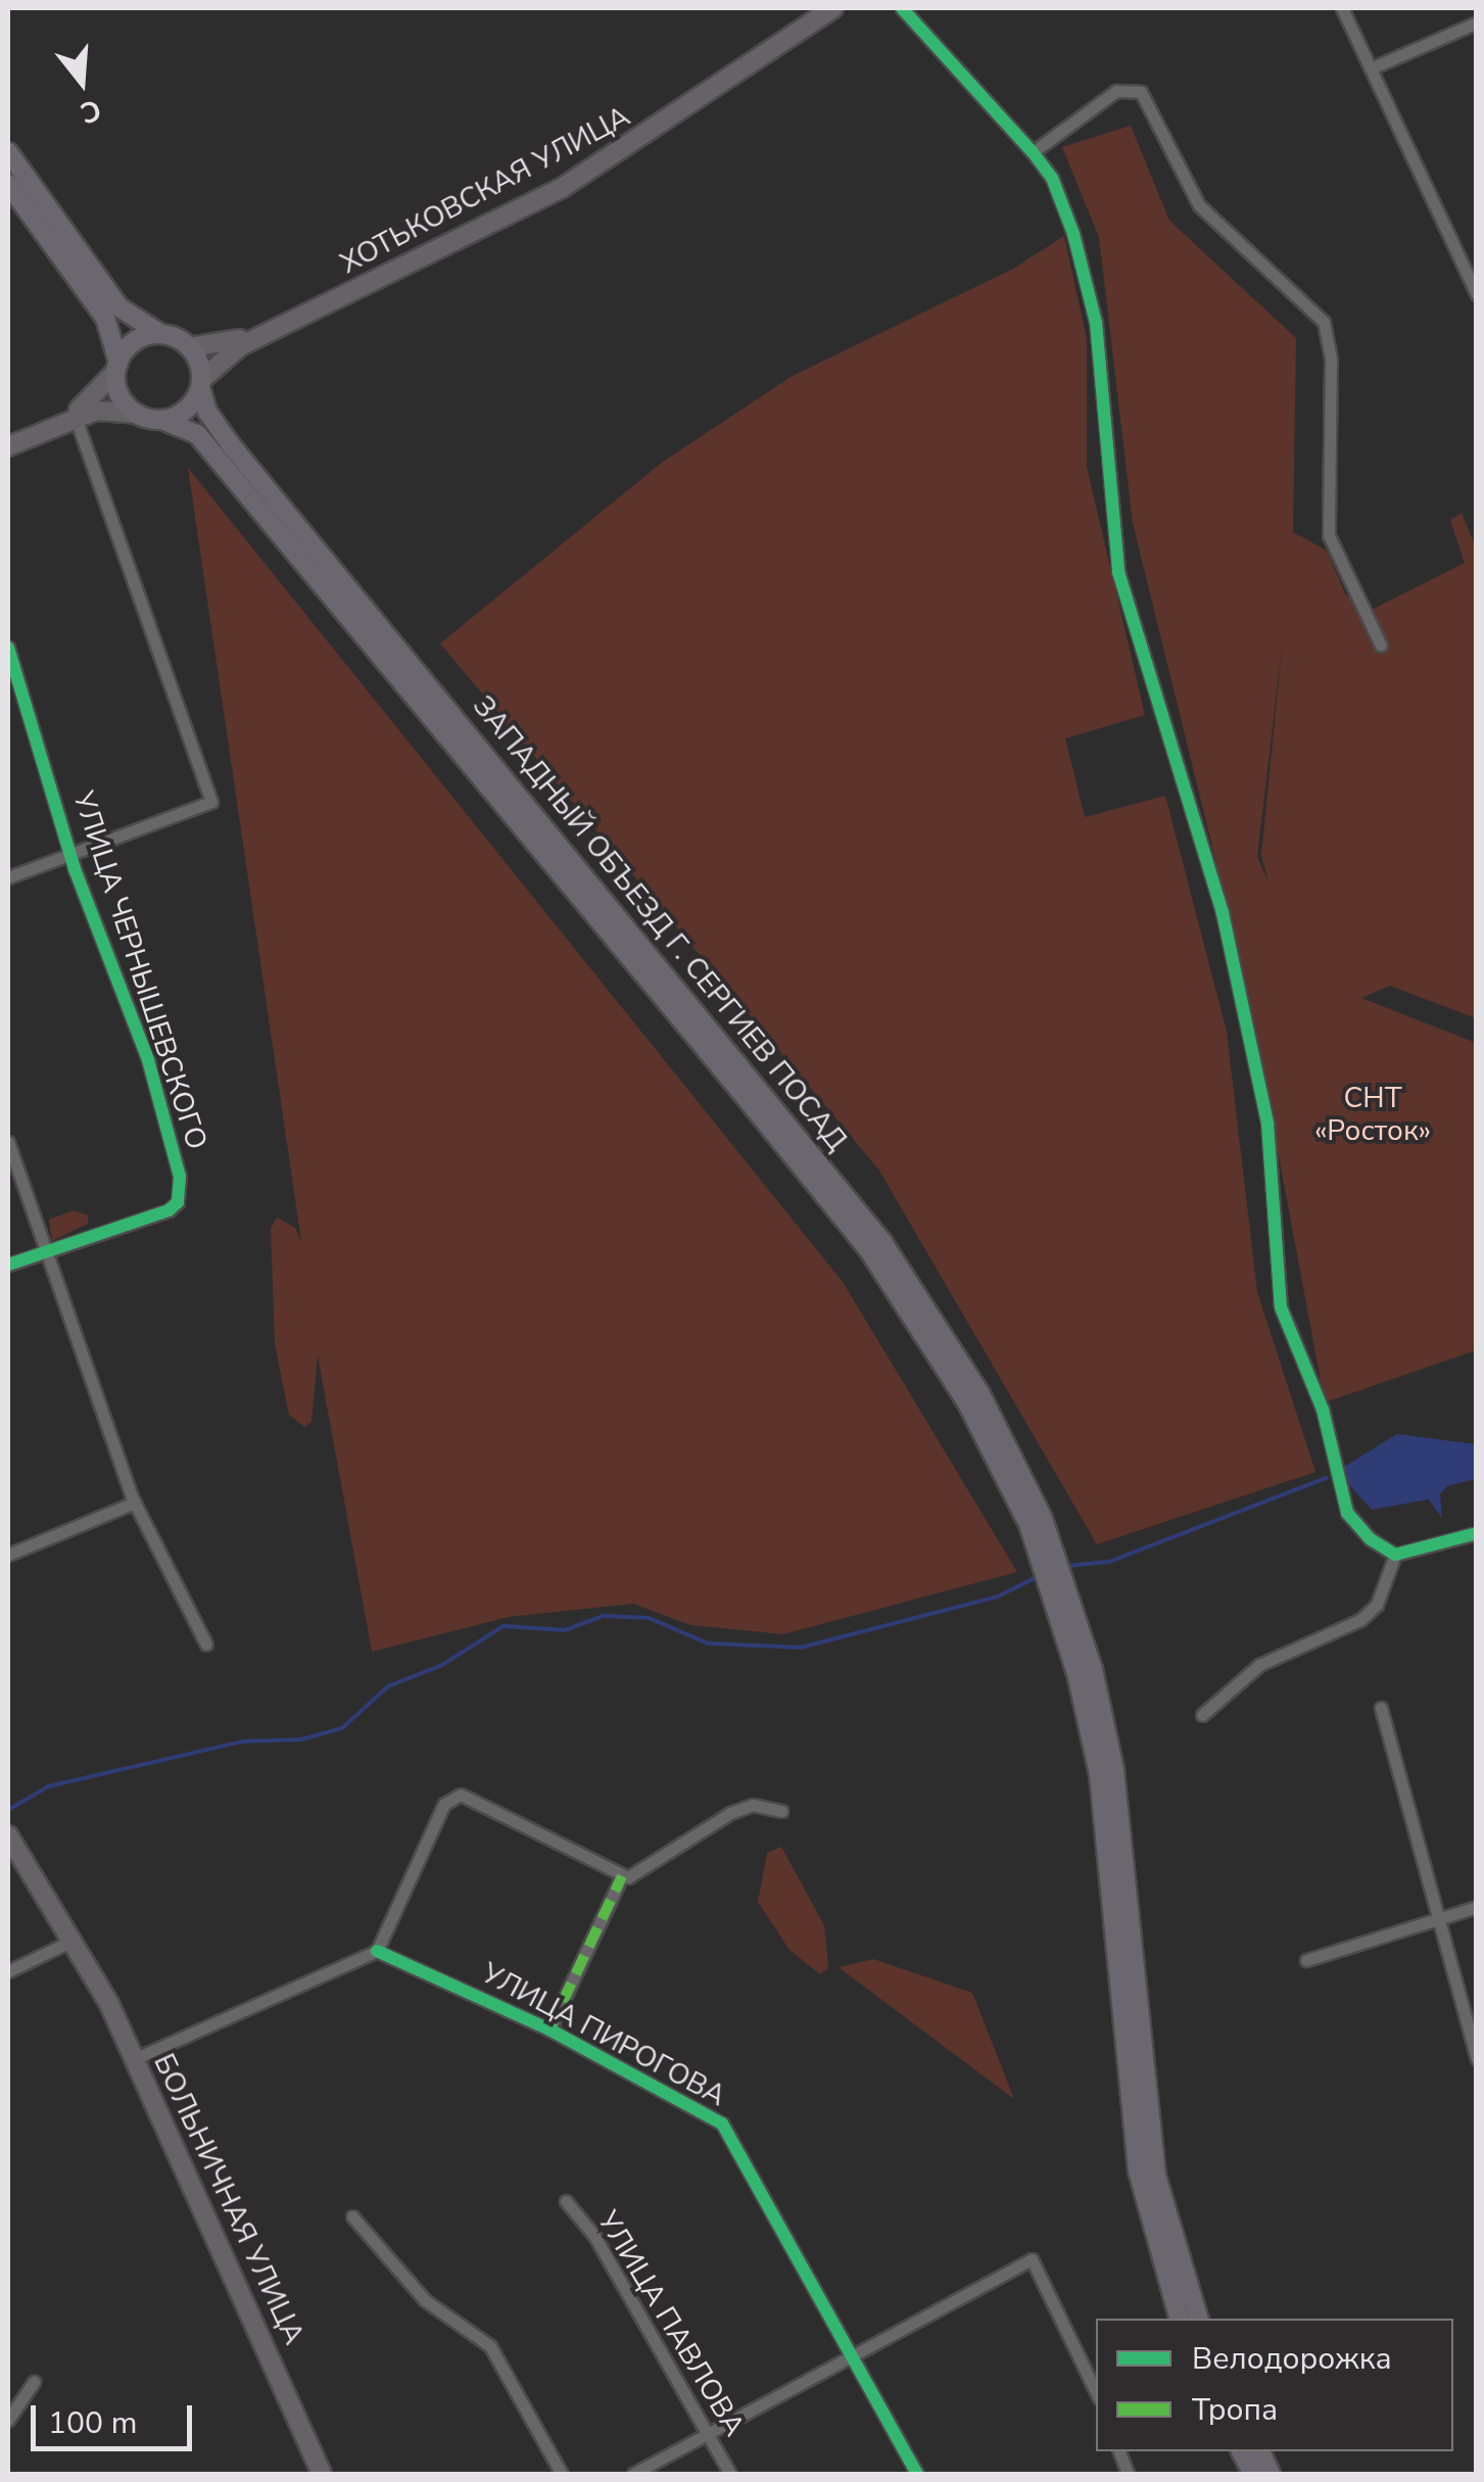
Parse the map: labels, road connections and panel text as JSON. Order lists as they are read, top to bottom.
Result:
{
  "streets": {
    "main road": ["ХОТЬКОВСКАЯ УЛИЦА", "ЗАПАДНЫЙ ОБЪЕЗД Г. СЕРГИЕВ ПОСАД", "БОЛЬНИЧНАЯ УЛИЦА"],
    "street": ["УЛИЦА ЧЕРНЫШЕВСКОГО", "УЛИЦА ПИРОГОВА", "УЛИЦА ПАВЛОВА"]
  },
  "parks": ["СНТ «Росток»"],
  "legend": ["Велодорожка", "Тропа"],
  "scale_bar": "100 m",
  "north": "bottom"
}
